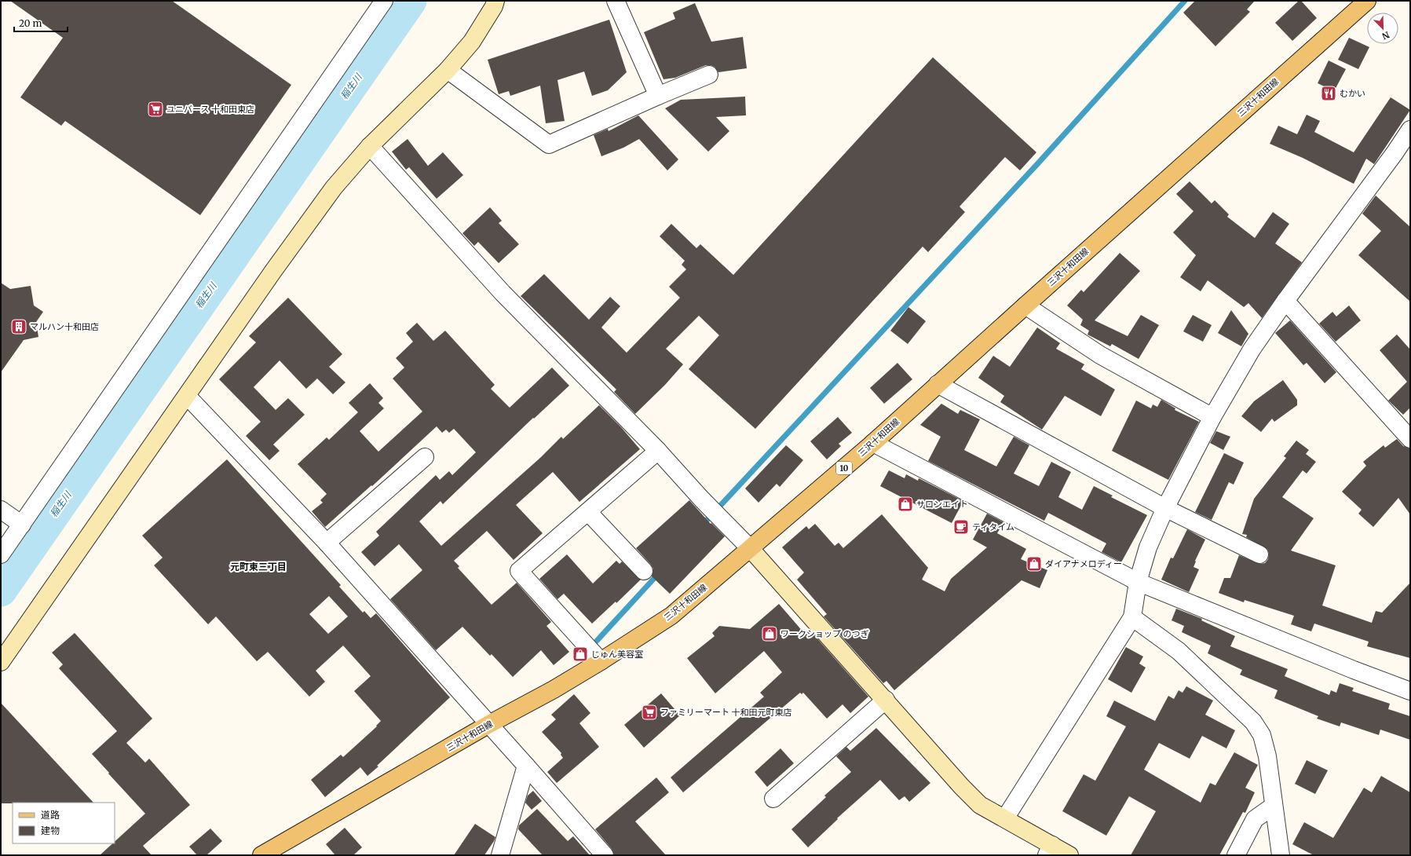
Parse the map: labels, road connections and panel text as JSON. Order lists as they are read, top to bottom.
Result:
{
  "streets": {
    "main road": ["三沢十和田線", "10"]
  },
  "districts": ["元町東三丁目"],
  "water": ["稲生川"],
  "places": {
    "restaurant": ["むかい"],
    "supermarket": ["ユニバース 十和田東店", "ファミリーマート 十和田元町東店"],
    "building": ["マルハン十和田店"],
    "shop": [
      "サロンエイト",
      "ダイアナメロディー",
      "ワークショップ のつぎ",
      "じゅん美容室"
    ],
    "cafe": ["ティタイム"]
  },
  "legend": ["道路", "建物"],
  "scale_bar": "20 m",
  "north": "bottom right"
}
